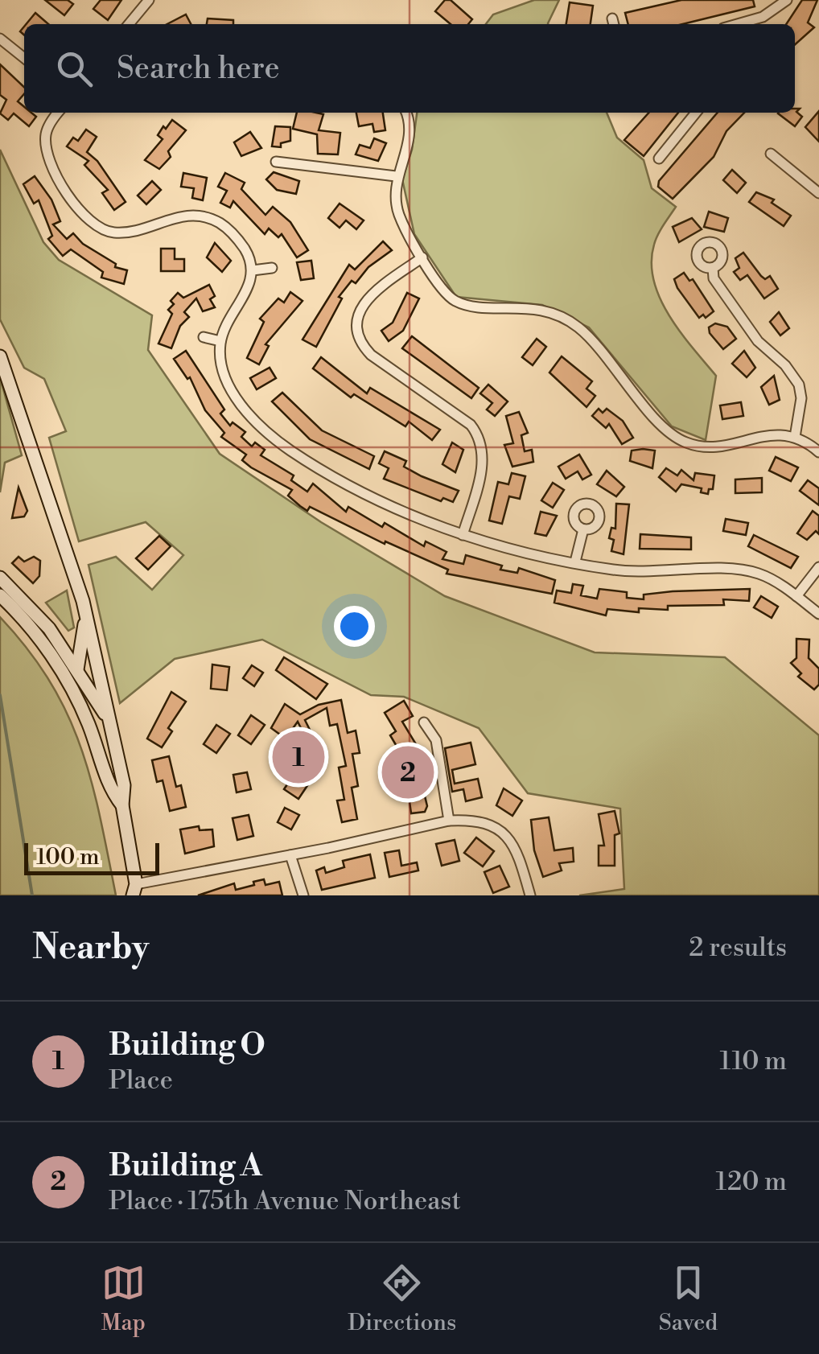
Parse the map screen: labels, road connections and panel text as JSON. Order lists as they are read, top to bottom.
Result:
{
  "scale_bar": "100 m",
  "page": {
    "search": "Search here",
    "pins": ["1", "2"],
    "scale": "100 m",
    "heading": ["Nearby", "2 results"],
    "list": [
      {
        "mark": "1",
        "name": "Building O",
        "note": "Place",
        "value": "110 m"
      },
      {
        "mark": "2",
        "name": "Building A",
        "note": "Place · 175th Avenue Northeast",
        "value": "120 m"
      }
    ],
    "nav": ["Map", "Directions", "Saved"]
  }
}
